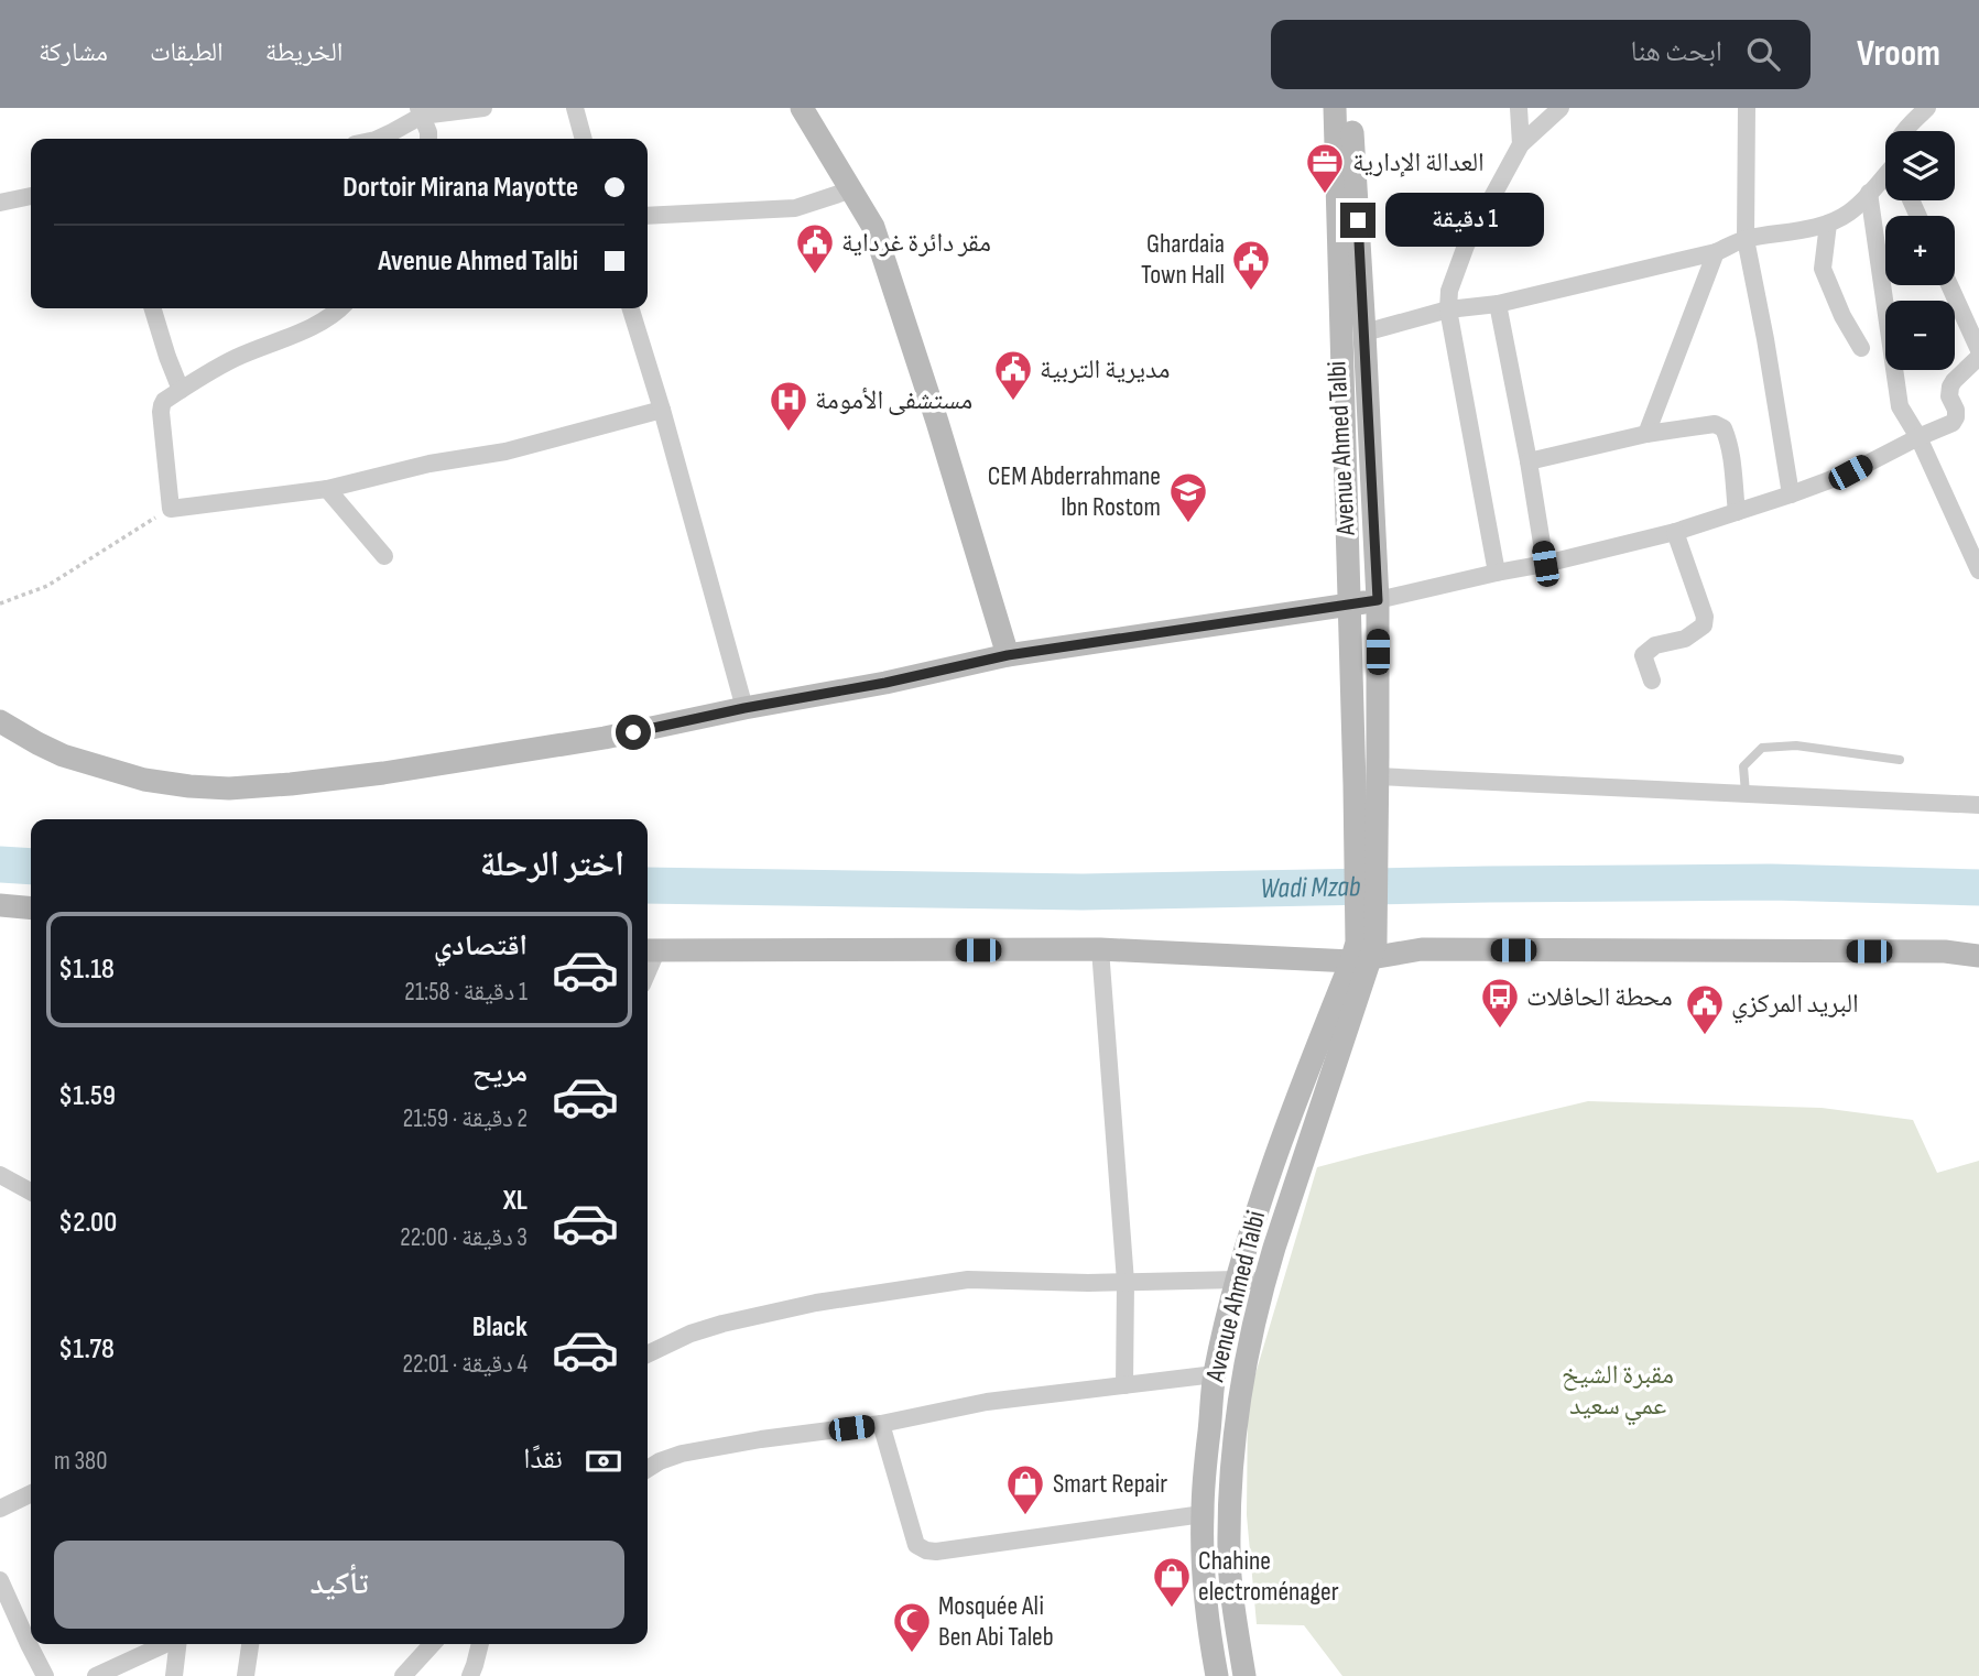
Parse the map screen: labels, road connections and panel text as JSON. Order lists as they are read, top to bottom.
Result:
{
  "streets": {
    "main road": ["Avenue Ahmed Talbi"]
  },
  "water": ["Wadi Mzab"],
  "parks": ["مقبرة الشيخ عمي سعيد"],
  "places": {
    "office": ["العدالة الإدارية"],
    "public building": [
      "مقر دائرة غرداية",
      "Ghardaia Town Hall",
      "مديرية التربية",
      "البريد المركزي"
    ],
    "hospital": ["مستشفى الأمومة"],
    "school or university": ["CEM Abderrahmane Ibn Rostom"],
    "bus stop": ["محطة الحافلات"],
    "shop": ["Smart Repair", "Chahine electroménager"],
    "mosque": ["Mosquée Ali Ben Abi Taleb"]
  },
  "page": {
    "header": "Vroom",
    "search": "ابحث هنا",
    "nav": ["الخريطة", "الطبقات", "مشاركة"],
    "map_buttons": ["+", "−"],
    "banner": ["Dortoir Mirana Mayotte", "Avenue Ahmed Talbi"],
    "bubble": "1 دقيقة",
    "heading": "اختر الرحلة",
    "list": [
      {
        "name": "اقتصادي",
        "note": "1 دقيقة · 21:58",
        "value": "$1.18"
      },
      {
        "name": "مريح",
        "note": "2 دقيقة · 21:59",
        "value": "$1.59"
      },
      {
        "name": "XL",
        "note": "3 دقيقة · 22:00",
        "value": "$2.00"
      },
      {
        "name": "Black",
        "note": "4 دقيقة · 22:01",
        "value": "$1.78"
      }
    ],
    "pay": ["نقدًا", "380 m"],
    "buttons": "تأكيد"
  }
}
